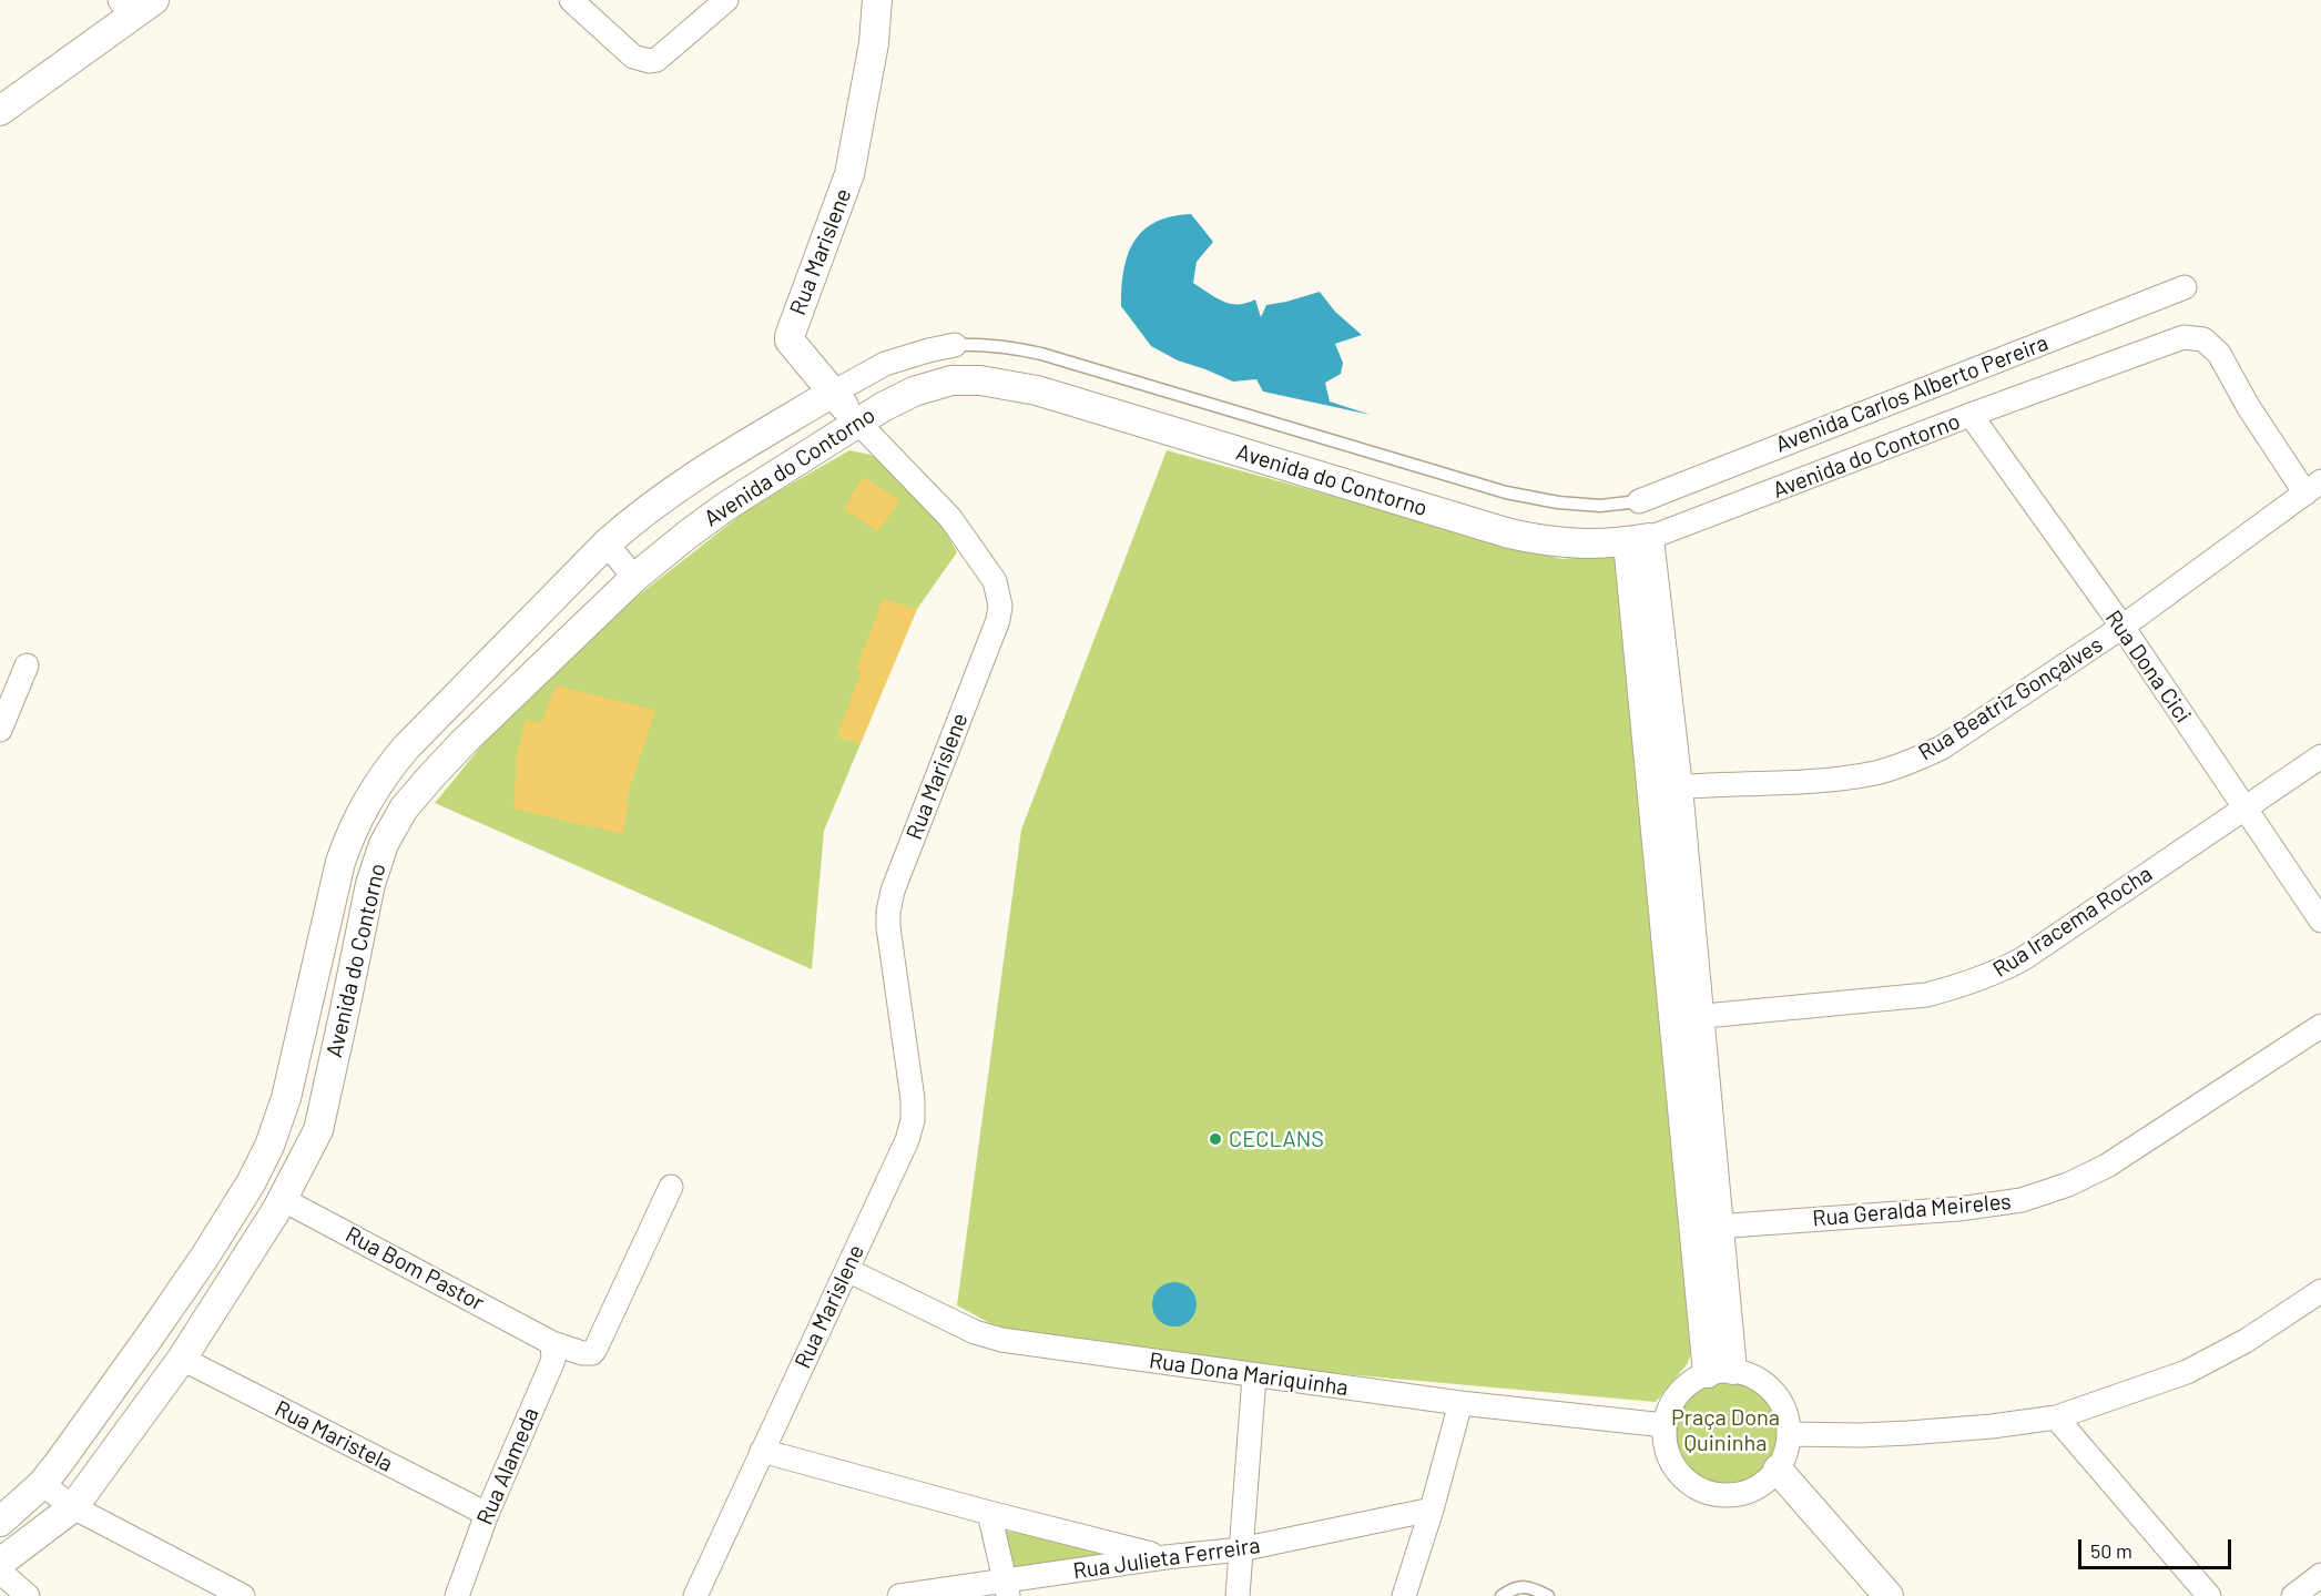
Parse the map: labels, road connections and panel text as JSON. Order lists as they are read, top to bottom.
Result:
{
  "streets": {
    "street": [
      "Rua Marislene",
      "Avenida Carlos Alberto Pereira",
      "Avenida do Contorno",
      "Rua Dona Cici",
      "Rua Beatriz Gonçalves",
      "Rua Iracema Rocha",
      "Rua Geralda Meireles",
      "Rua Bom Pastor",
      "Rua Dona Mariquinha",
      "Rua Maristela",
      "Rua Alameda",
      "Rua Julieta Ferreira"
    ]
  },
  "crossings": [
    ["Rua Marislene", "Avenida do Contorno"],
    ["Rua Marislene", "Rua Dona Mariquinha"],
    ["Avenida do Contorno", "Rua Dona Cici"],
    ["Avenida do Contorno", "Rua Beatriz Gonçalves"],
    ["Avenida do Contorno", "Rua Bom Pastor"],
    ["Avenida do Contorno", "Rua Maristela"],
    ["Rua Dona Cici", "Rua Beatriz Gonçalves"],
    ["Rua Dona Cici", "Rua Iracema Rocha"],
    ["Rua Bom Pastor", "Rua Alameda"],
    ["Rua Maristela", "Rua Alameda"]
  ],
  "parks": ["Praça Dona Quininha"],
  "places": ["CECLANS"],
  "scale_bar": "50 m"
}
